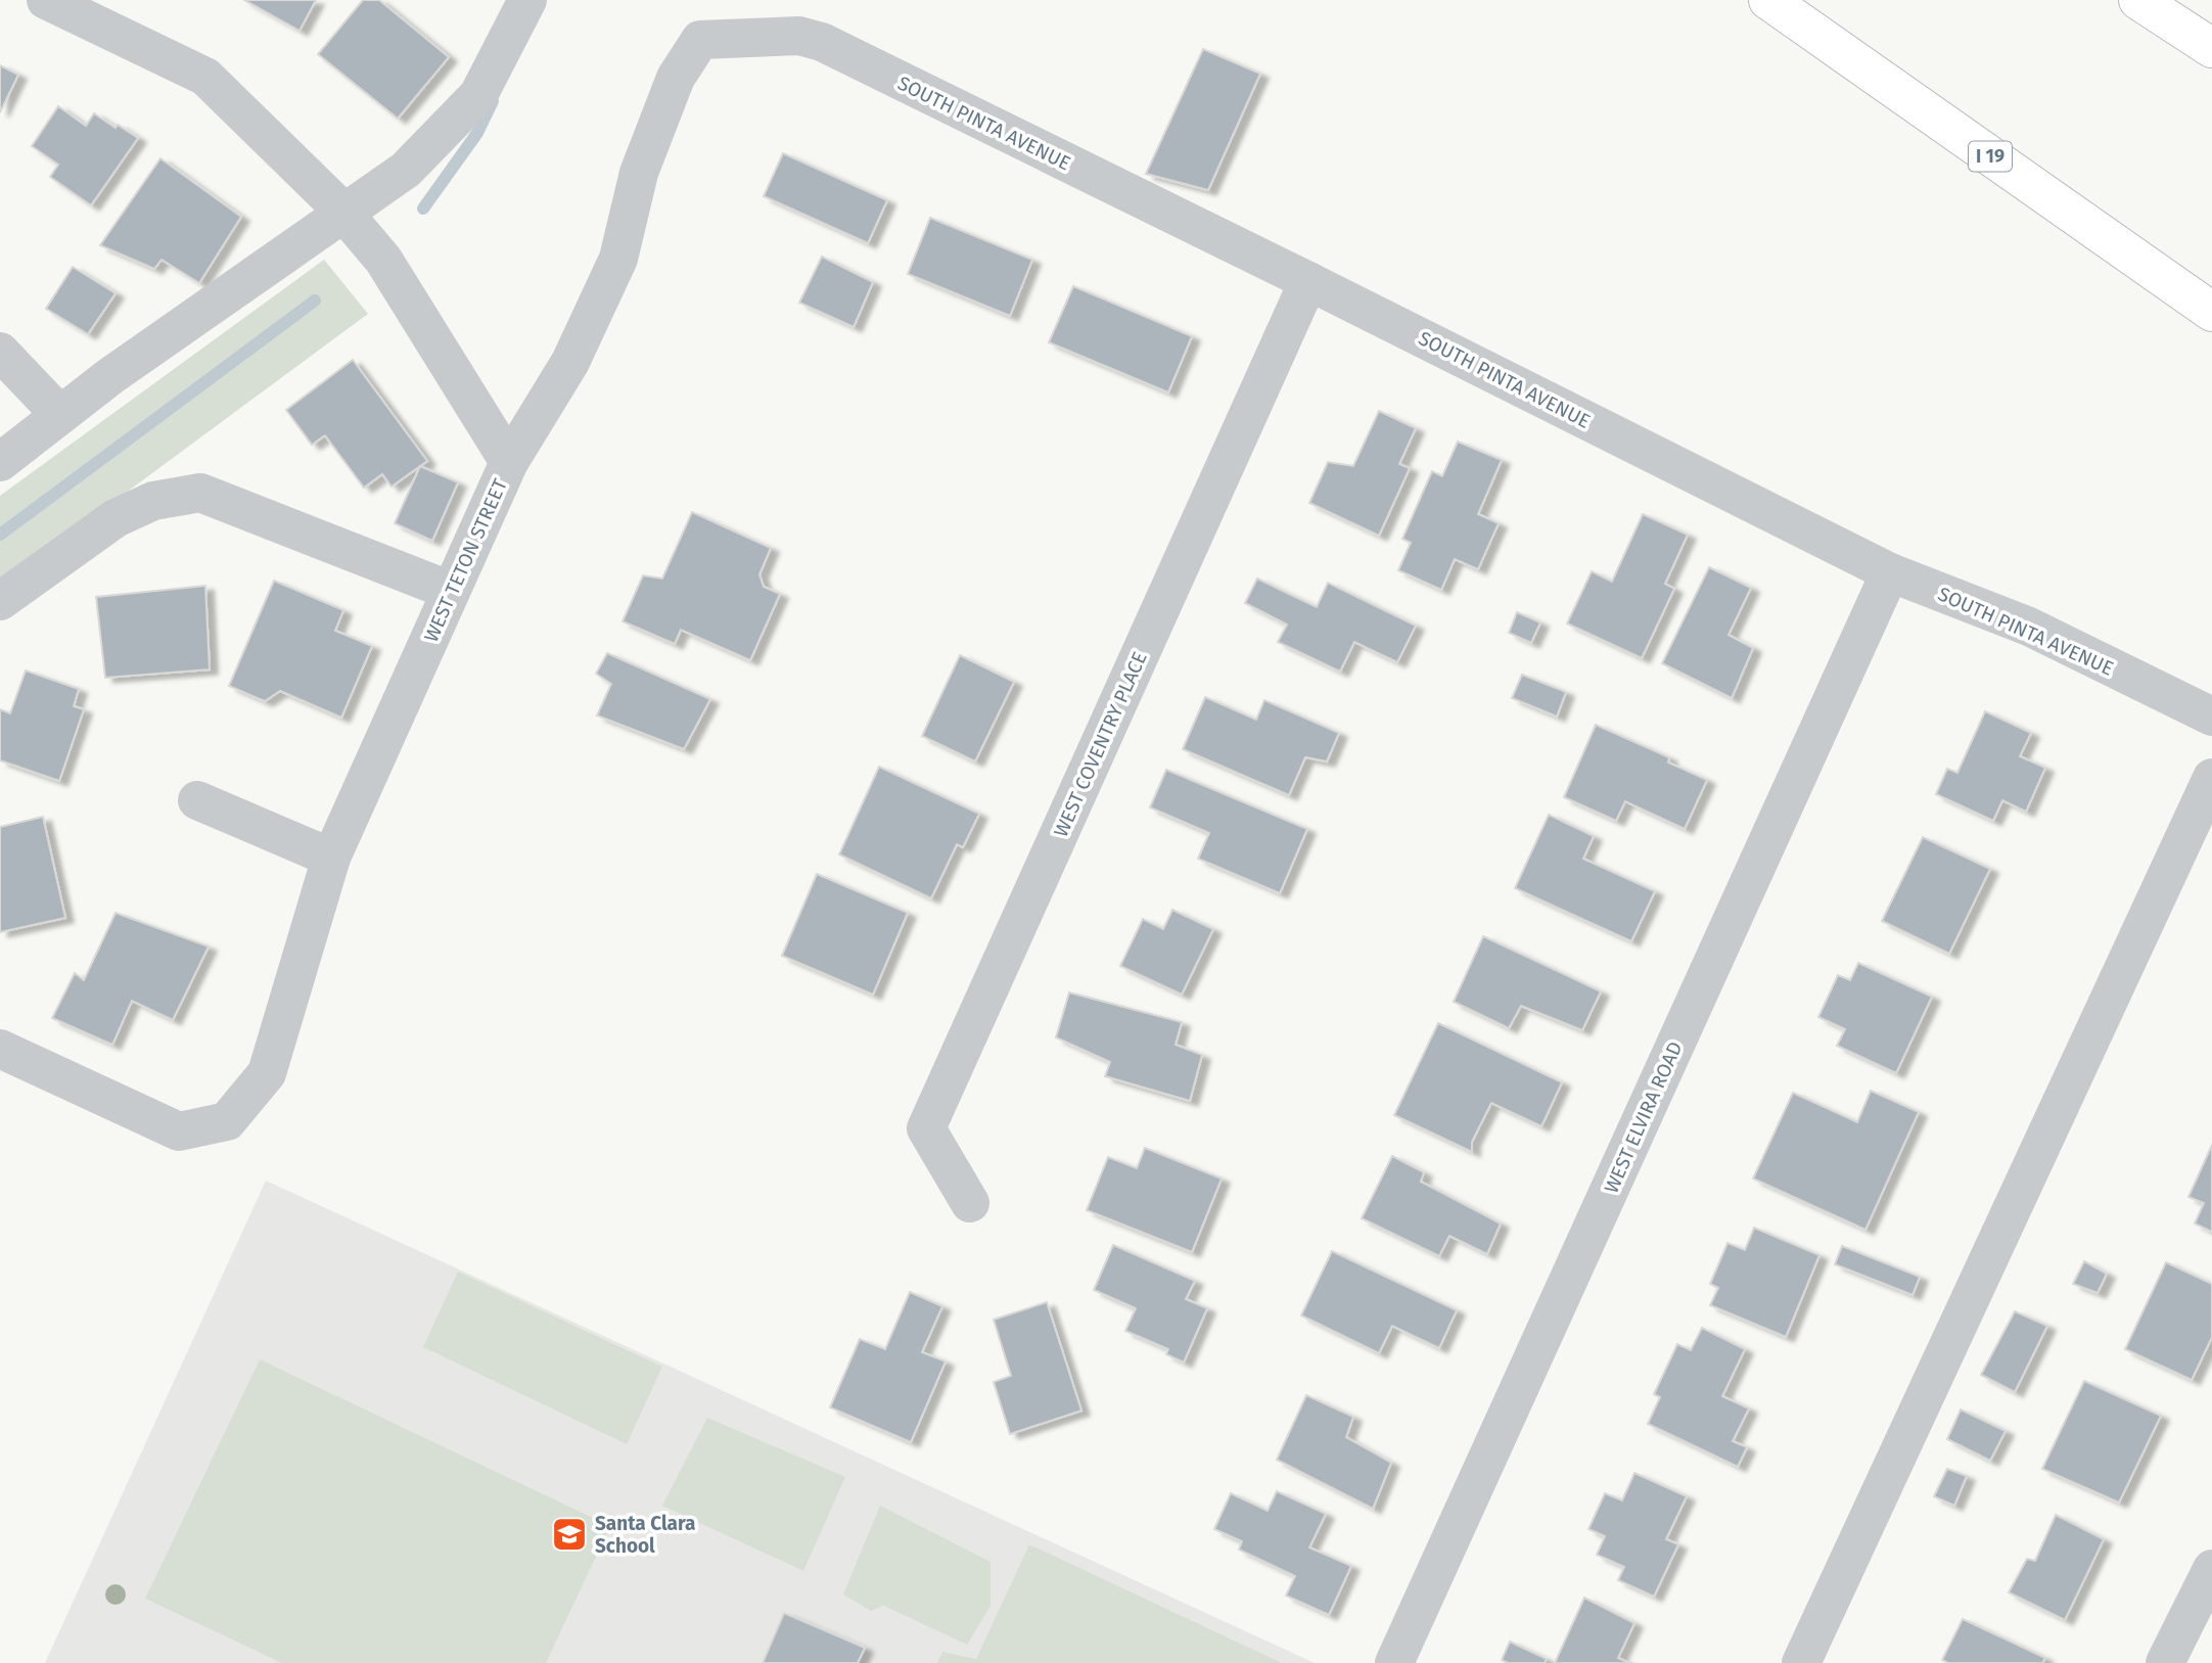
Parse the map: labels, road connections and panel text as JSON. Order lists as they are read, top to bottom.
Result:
{
  "streets": {
    "highway": ["I 19"],
    "street": [
      "SOUTH PINTA AVENUE",
      "WEST TETON STREET",
      "WEST COVENTRY PLACE",
      "WEST ELVIRA ROAD"
    ]
  },
  "crossings": [
    ["SOUTH PINTA AVENUE", "WEST TETON STREET"],
    ["SOUTH PINTA AVENUE", "WEST COVENTRY PLACE"],
    ["SOUTH PINTA AVENUE", "WEST ELVIRA ROAD"]
  ],
  "places": {
    "school or university": ["Santa Clara School"]
  }
}
